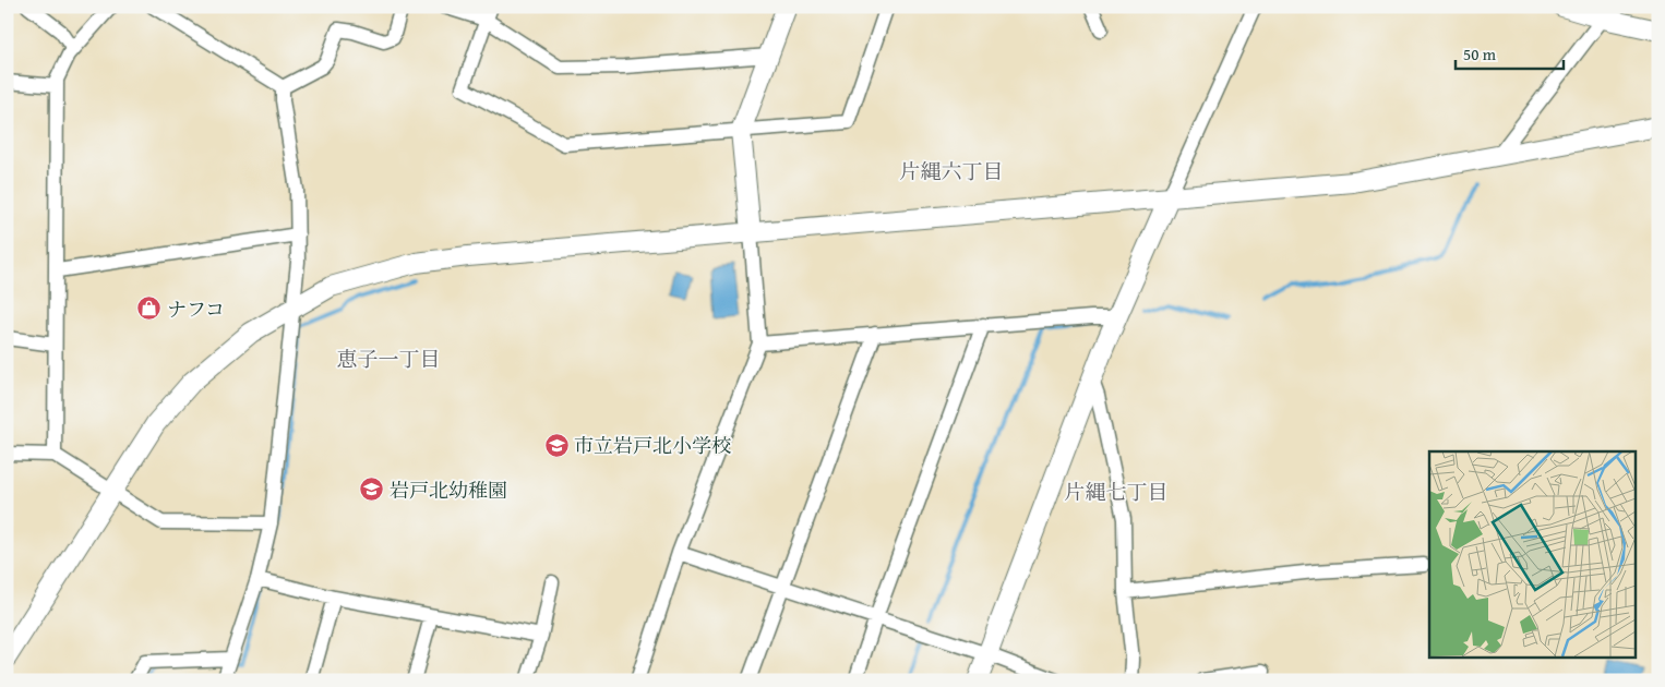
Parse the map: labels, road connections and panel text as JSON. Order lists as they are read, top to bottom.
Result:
{
  "districts": ["片縄六丁目", "恵子一丁目", "片縄七丁目"],
  "places": {
    "shop": ["ナフコ"],
    "school or university": ["市立岩戸北小学校", "岩戸北幼稚園"]
  },
  "scale_bar": "50 m"
}
